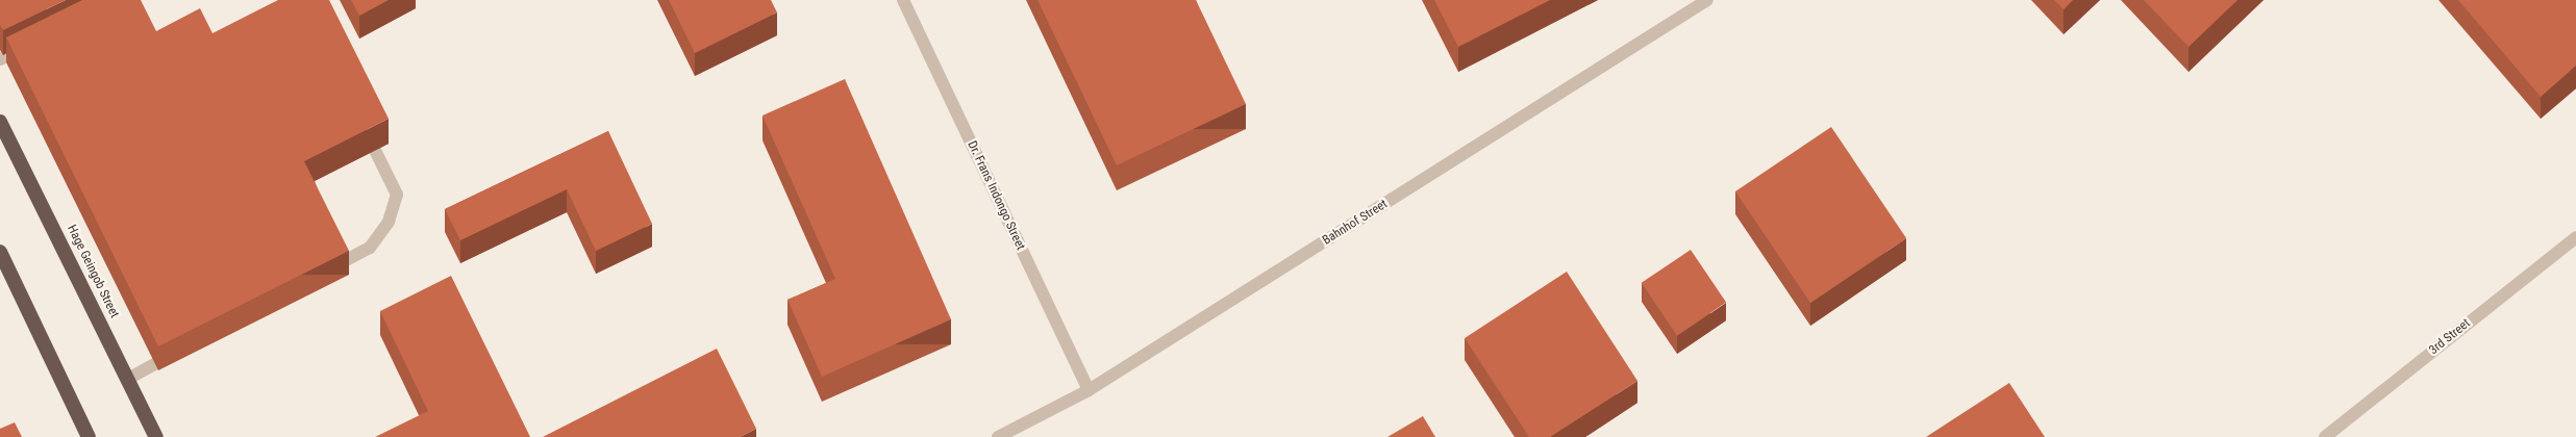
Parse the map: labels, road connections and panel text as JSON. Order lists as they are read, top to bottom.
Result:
{
  "streets": {
    "highway": ["Hage Geingob Street"],
    "street": ["Dr. Frans Indongo Street", "Bahnhof Street", "3rd Street"]
  },
  "crossings": [
    ["Dr. Frans Indongo Street", "Bahnhof Street"]
  ]
}
